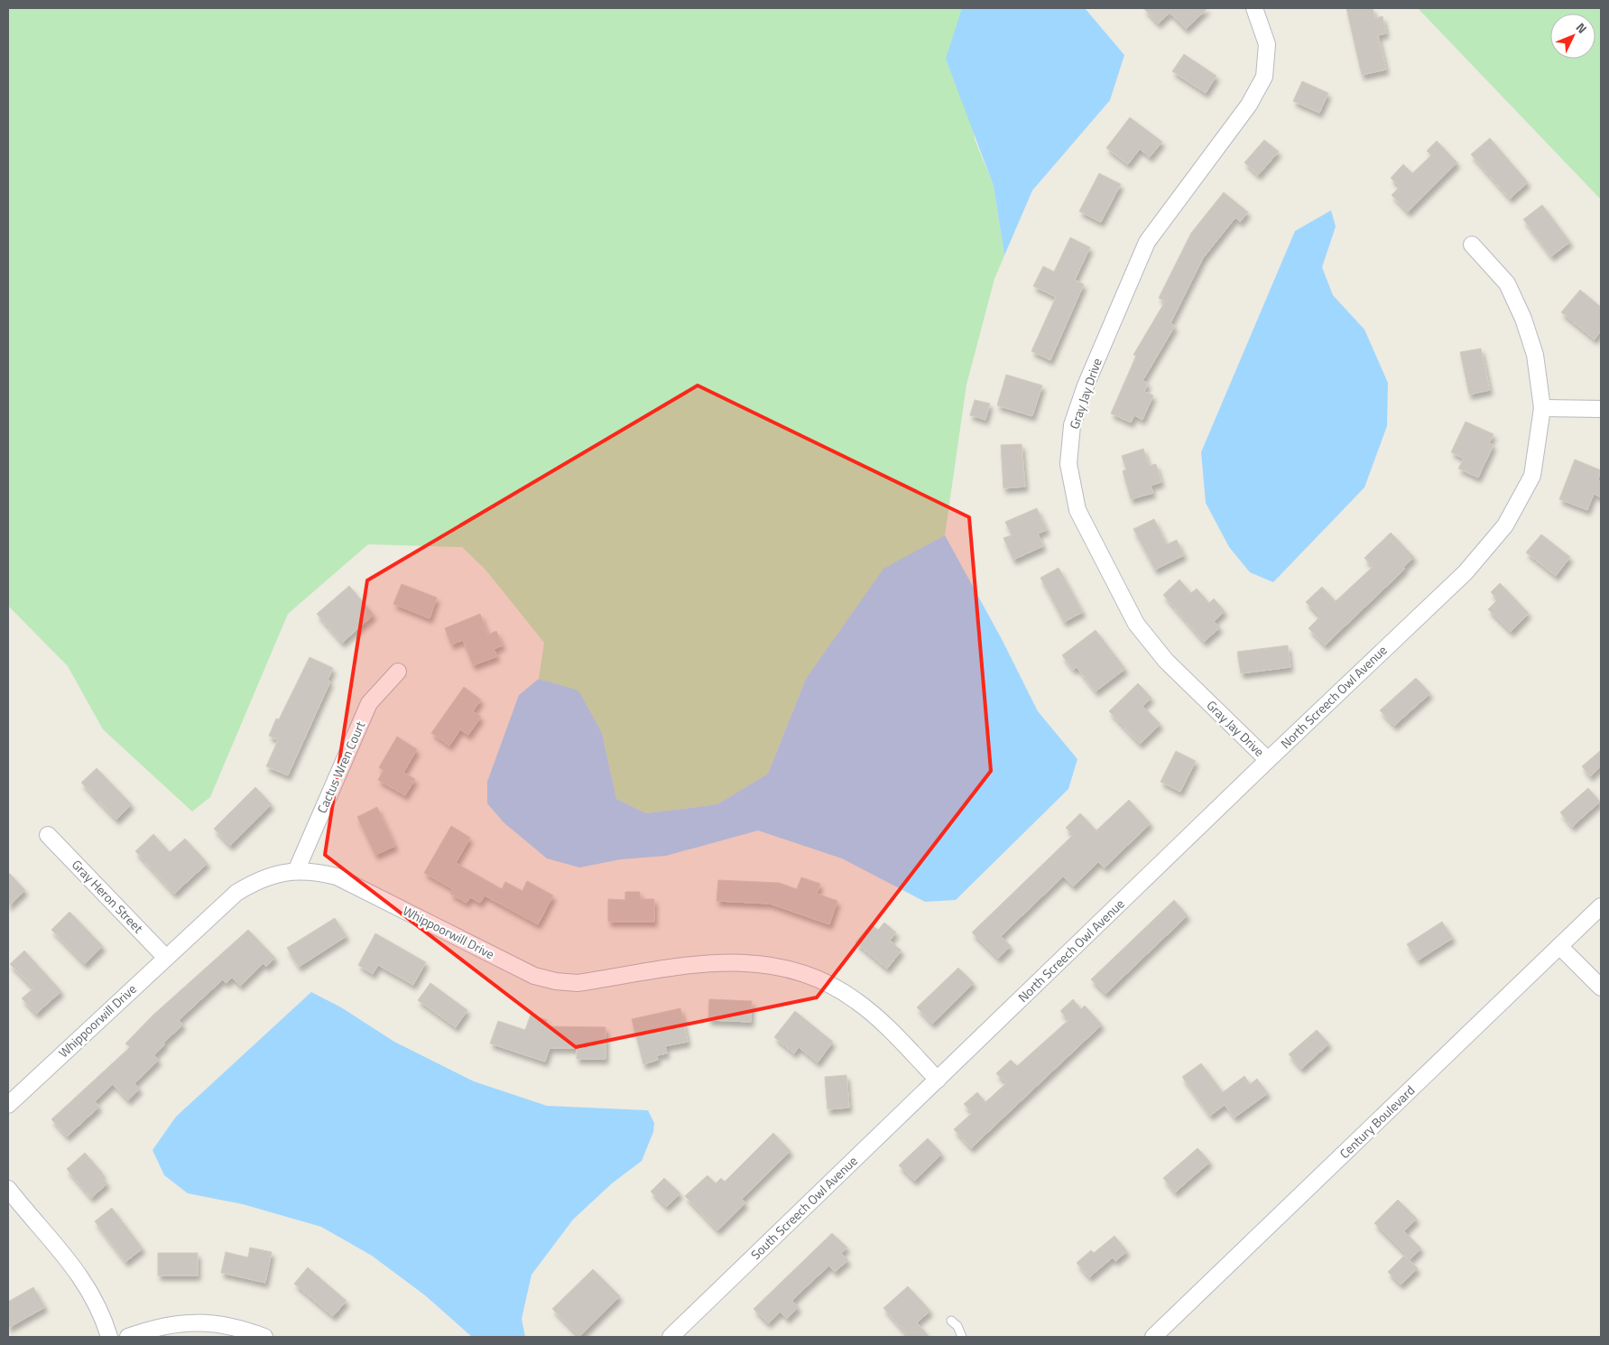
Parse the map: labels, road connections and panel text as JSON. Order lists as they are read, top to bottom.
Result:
{
  "streets": {
    "street": [
      "Gray Jay Drive",
      "North Screech Owl Avenue",
      "Cactus Wren Court",
      "Gray Heron Street",
      "Whippoorwill Drive",
      "Century Boulevard",
      "South Screech Owl Avenue"
    ]
  },
  "crossings": [
    ["Gray Jay Drive", "North Screech Owl Avenue"],
    ["North Screech Owl Avenue", "Whippoorwill Drive"],
    ["North Screech Owl Avenue", "South Screech Owl Avenue"],
    ["Cactus Wren Court", "Whippoorwill Drive"],
    ["Gray Heron Street", "Whippoorwill Drive"],
    ["Whippoorwill Drive", "South Screech Owl Avenue"]
  ],
  "north": "top right"
}
